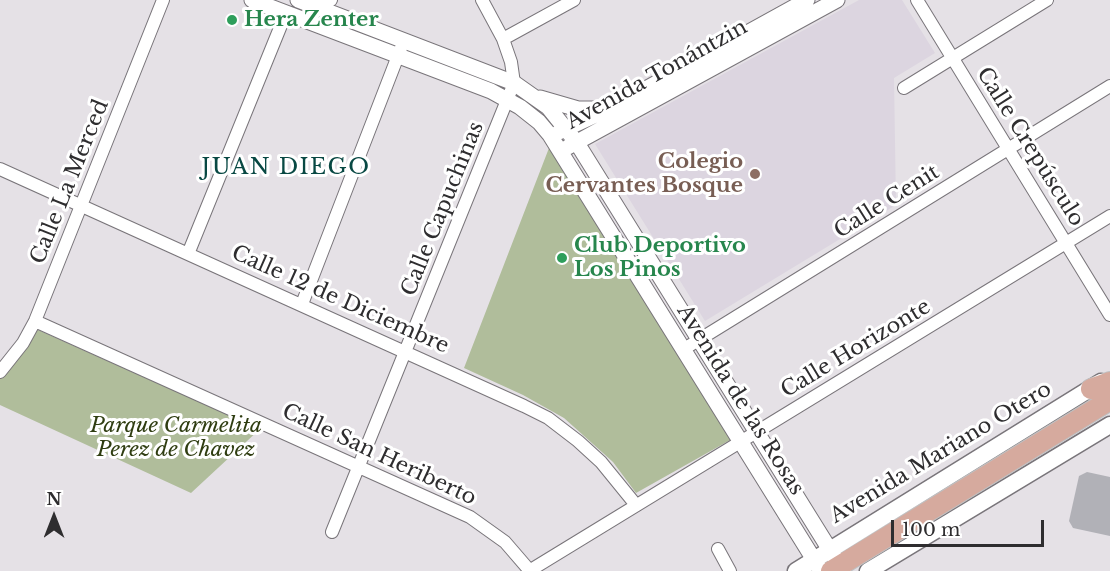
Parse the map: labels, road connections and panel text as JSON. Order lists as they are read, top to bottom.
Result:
{
  "streets": {
    "main road": ["Avenida Mariano Otero"],
    "street": [
      "Avenida Tonántzin",
      "Calle Crepúsculo",
      "Calle La Merced",
      "Calle Cenit",
      "Calle Capuchinas",
      "Calle 12 de Diciembre",
      "Calle Horizonte",
      "Avenida de las Rosas",
      "Calle San Heriberto"
    ]
  },
  "crossings": [
    ["Avenida Tonántzin", "Avenida de las Rosas"],
    ["Calle Crepúsculo", "Calle Cenit"],
    ["Calle Crepúsculo", "Calle Horizonte"],
    ["Calle La Merced", "Calle 12 de Diciembre"],
    ["Calle La Merced", "Calle San Heriberto"],
    ["Calle Cenit", "Avenida de las Rosas"],
    ["Calle Capuchinas", "Calle 12 de Diciembre"],
    ["Calle Capuchinas", "Avenida de las Rosas"],
    ["Calle Capuchinas", "Calle San Heriberto"],
    ["Calle 12 de Diciembre", "Calle Horizonte"],
    ["Calle Horizonte", "Avenida de las Rosas"],
    ["Calle Horizonte", "Calle San Heriberto"],
    ["Avenida de las Rosas", "Avenida Mariano Otero"]
  ],
  "districts": ["JUAN DIEGO"],
  "parks": ["Parque Carmelita Perez de Chavez"],
  "places": ["Hera Zenter", "Colegio Cervantes Bosque", "Club Deportivo Los Pinos"],
  "scale_bar": "100 m",
  "north": "top"
}
